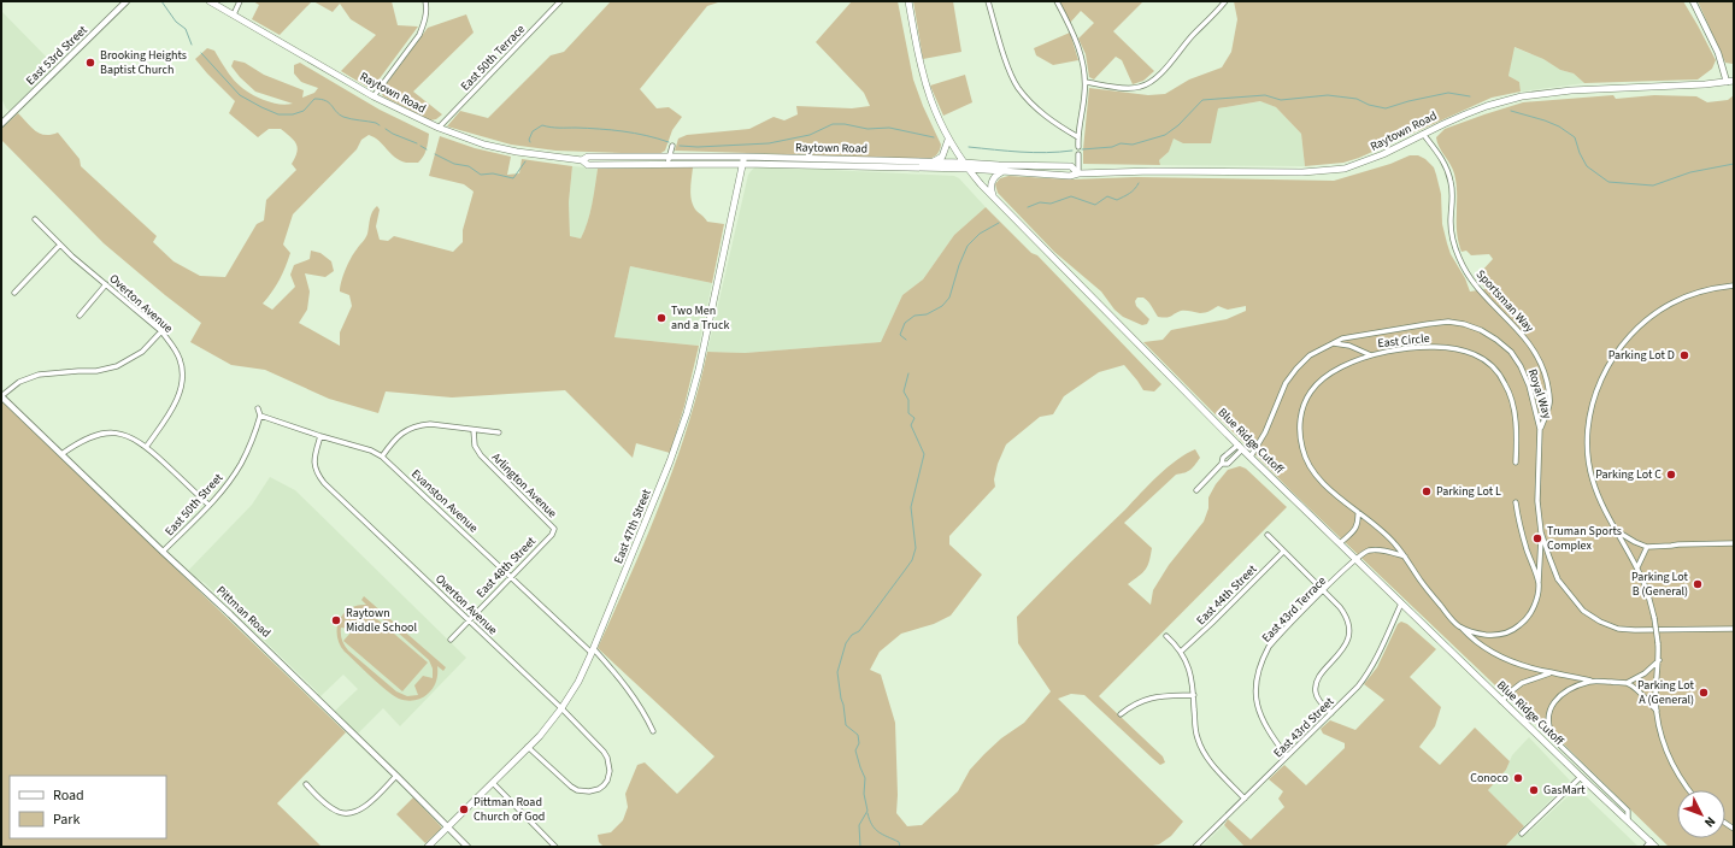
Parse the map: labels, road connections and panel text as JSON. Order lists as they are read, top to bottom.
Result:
{
  "streets": {
    "main road": ["Raytown Road", "Blue Ridge Cutoff", "East 47th Street"],
    "street": [
      "East 53rd Street",
      "East 50th Terrace",
      "Sportsman Way",
      "Overton Avenue",
      "East Circle",
      "Royal Way",
      "Arlington Avenue",
      "Evanston Avenue",
      "East 50th Street",
      "East 48th Street",
      "East 44th Street",
      "East 43rd Terrace",
      "Pittman Road",
      "East 43rd Street"
    ]
  },
  "crossings": [
    ["East 50th Terrace", "Raytown Road"],
    ["Raytown Road", "Sportsman Way"],
    ["Raytown Road", "Blue Ridge Cutoff"],
    ["Raytown Road", "East 47th Street"],
    ["Sportsman Way", "Royal Way"],
    ["Overton Avenue", "Evanston Avenue"],
    ["Overton Avenue", "East 47th Street"],
    ["Overton Avenue", "East 48th Street"],
    ["Royal Way", "Blue Ridge Cutoff"],
    ["Blue Ridge Cutoff", "East 43rd Terrace"],
    ["Blue Ridge Cutoff", "East 43rd Street"],
    ["Arlington Avenue", "East 48th Street"],
    ["Evanston Avenue", "East 50th Street"],
    ["Evanston Avenue", "East 47th Street"],
    ["Evanston Avenue", "East 48th Street"],
    ["East 50th Street", "Pittman Road"],
    ["East 47th Street", "Pittman Road"],
    ["East 43rd Terrace", "East 43rd Street"]
  ],
  "places": [
    "Brooking Heights Baptist Church",
    "Two Men and a Truck",
    "Parking Lot D",
    "Parking Lot C",
    "Parking Lot L",
    "Truman Sports Complex",
    "Parking Lot B (General)",
    "Raytown Middle School",
    "Parking Lot A (General)",
    "Conoco",
    "GasMart",
    "Pittman Road Church of God"
  ],
  "legend": ["Road", "Park"],
  "north": "bottom right"
}
